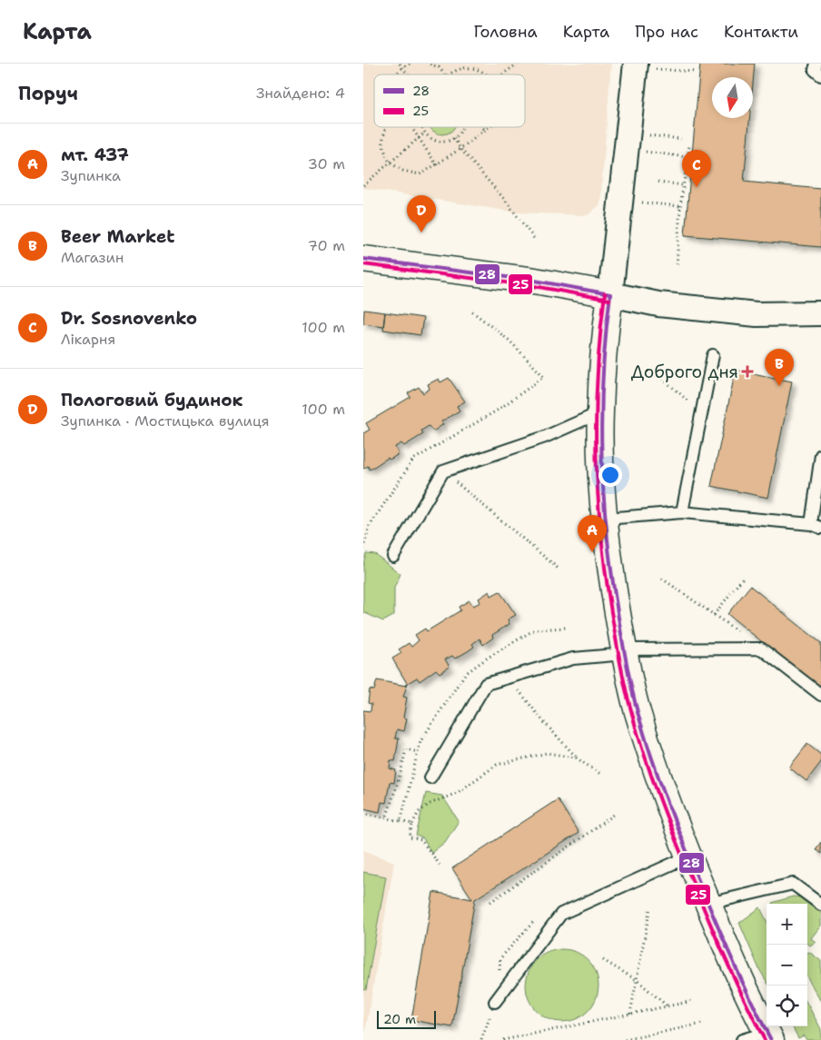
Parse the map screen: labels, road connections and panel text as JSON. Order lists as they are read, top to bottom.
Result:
{
  "places": {
    "health": ["Доброго дня"]
  },
  "lines": ["transit line 28", "transit line 25"],
  "legend": ["28", "25"],
  "scale_bar": "20 m",
  "north": "bottom",
  "page": {
    "header": "Карта",
    "nav": [
      "Головна",
      "Карта",
      "Про нас",
      "Контакти"
    ],
    "heading": ["Поруч", "Знайдено: 4"],
    "list": [
      {
        "mark": "A",
        "name": "мт. 437",
        "note": "Зупинка",
        "value": "30 m"
      },
      {
        "mark": "B",
        "name": "Beer Market",
        "note": "Магазин",
        "value": "70 m"
      },
      {
        "mark": "C",
        "name": "Dr. Sosnovenko",
        "note": "Лікарня",
        "value": "100 m"
      },
      {
        "mark": "D",
        "name": "Пологовий будинок",
        "note": "Зупинка · Мостицька вулиця",
        "value": "100 m"
      }
    ],
    "pins": [
      "C",
      "D",
      "B",
      "A"
    ],
    "map_buttons": ["+", "−"],
    "scale": "20 m"
  }
}
